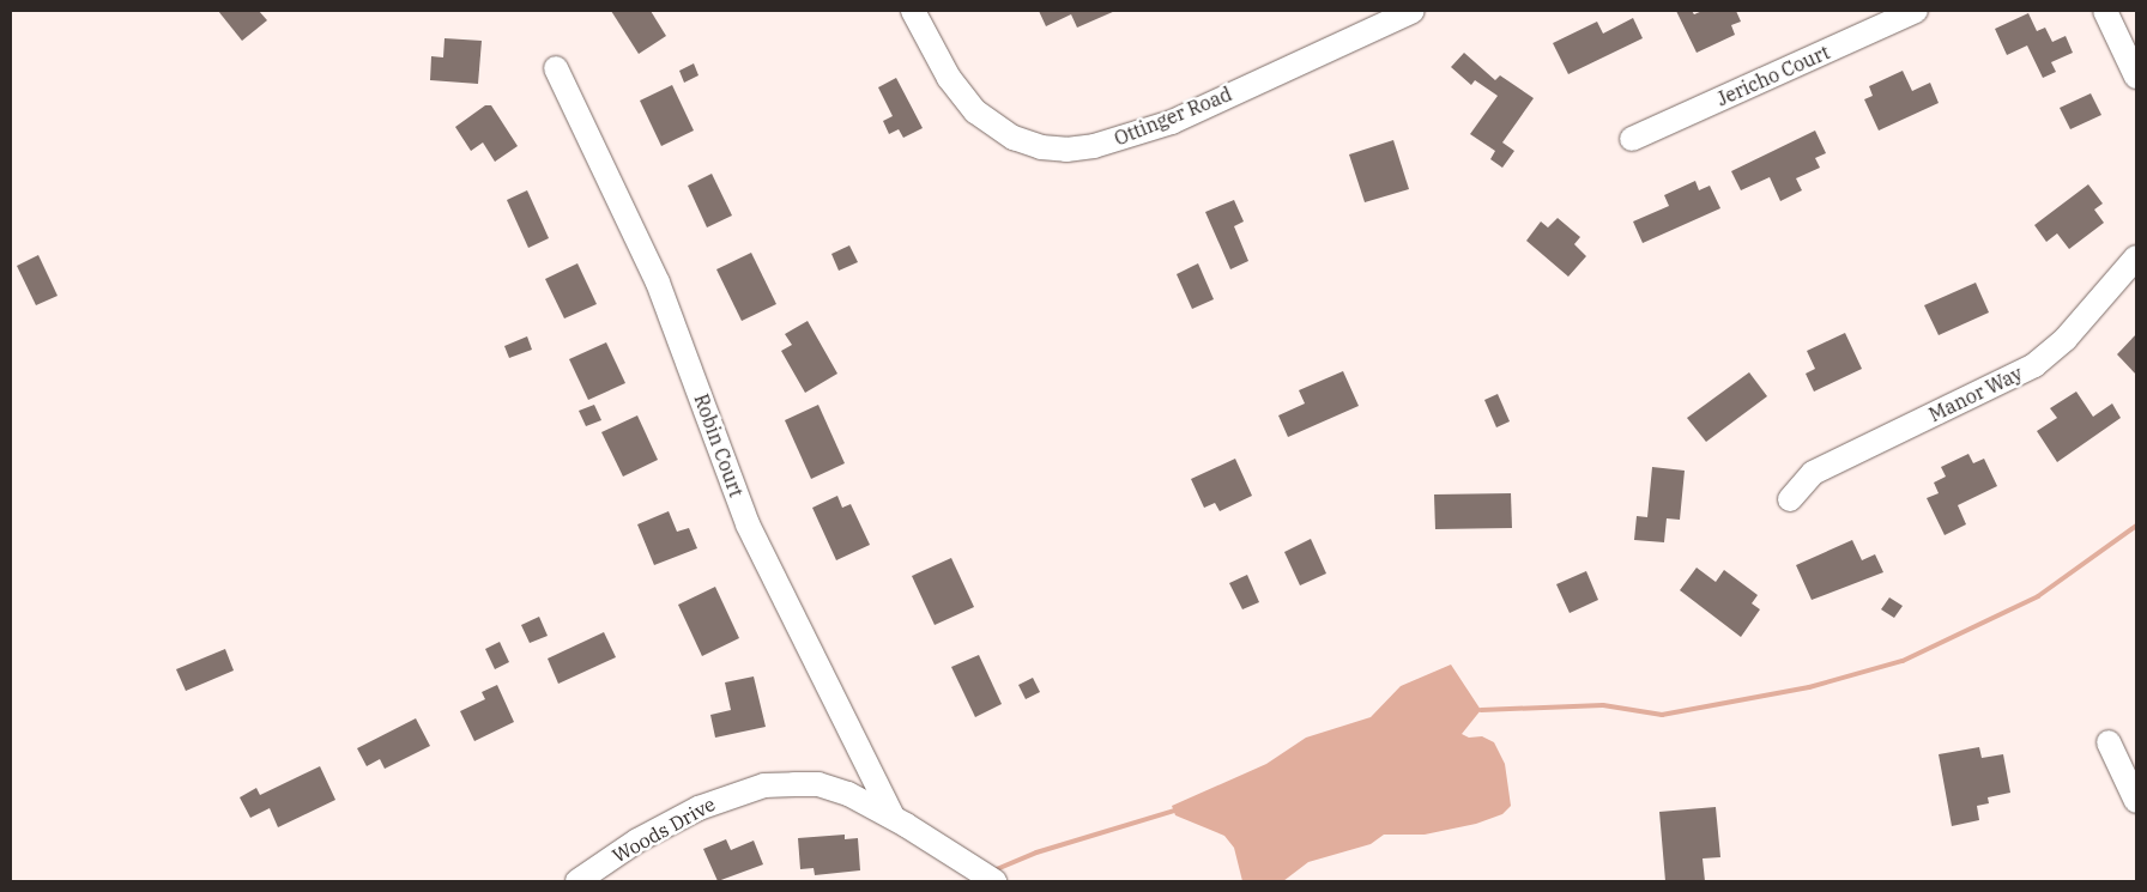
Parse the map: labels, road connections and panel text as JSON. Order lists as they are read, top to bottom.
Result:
{
  "streets": {
    "street": [
      "Jericho Court",
      "Ottinger Road",
      "Manor Way",
      "Robin Court",
      "Woods Drive"
    ]
  },
  "crossings": [
    ["Robin Court", "Woods Drive"]
  ]
}
